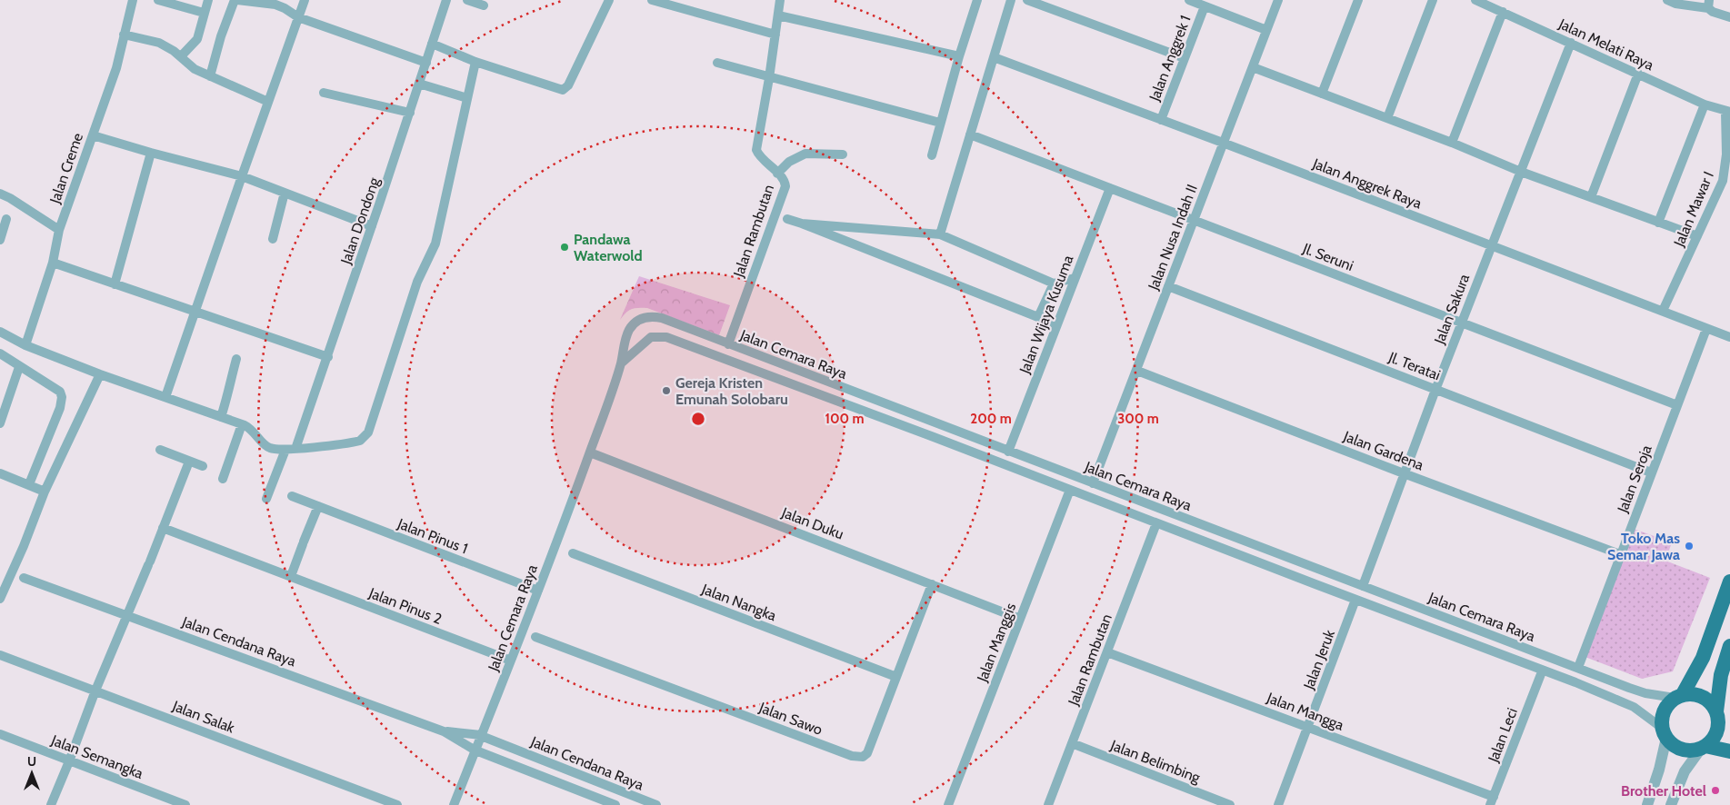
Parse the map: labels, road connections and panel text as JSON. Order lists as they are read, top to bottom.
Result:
{
  "streets": {
    "street": [
      "Jalan Melati Raya",
      "Jalan Anggrek 1",
      "Jalan Creme",
      "Jalan Anggrek Raya",
      "Jalan Mawar I",
      "Jalan Dondong",
      "Jalan Rambutan",
      "Jalan Nusa Indah II",
      "Jl. Seruni",
      "Jalan Sakura",
      "Jalan Wijaya Kusuma",
      "Jalan Cemara Raya",
      "Jl. Teratai",
      "Jalan Gardena",
      "Jalan Seroja",
      "Jalan Duku",
      "Jalan Pinus 1",
      "Jalan Nangka",
      "Jalan Pinus 2",
      "Jalan Cendana Raya",
      "Jalan Manggis",
      "Jalan Jeruk",
      "Jalan Mangga",
      "Jalan Salak",
      "Jalan Sawo",
      "Jalan Leci",
      "Jalan Semangka",
      "Jalan Belimbing"
    ]
  },
  "crossings": [
    ["Jalan Melati Raya", "Jalan Mawar I"],
    ["Jalan Melati Raya", "Jalan Sakura"],
    ["Jalan Anggrek 1", "Jalan Anggrek Raya"],
    ["Jalan Anggrek Raya", "Jalan Mawar I"],
    ["Jalan Anggrek Raya", "Jalan Nusa Indah II"],
    ["Jalan Anggrek Raya", "Jalan Sakura"],
    ["Jalan Anggrek Raya", "Jalan Seroja"],
    ["Jalan Rambutan", "Jalan Cemara Raya"],
    ["Jalan Rambutan", "Jalan Mangga"],
    ["Jalan Rambutan", "Jalan Belimbing"],
    ["Jalan Nusa Indah II", "Jl. Seruni"],
    ["Jalan Nusa Indah II", "Jalan Cemara Raya"],
    ["Jalan Nusa Indah II", "Jl. Teratai"],
    ["Jalan Nusa Indah II", "Jalan Gardena"],
    ["Jl. Seruni", "Jalan Sakura"],
    ["Jl. Seruni", "Jalan Wijaya Kusuma"],
    ["Jl. Seruni", "Jalan Seroja"],
    ["Jalan Sakura", "Jalan Cemara Raya"],
    ["Jalan Sakura", "Jl. Teratai"],
    ["Jalan Sakura", "Jalan Gardena"],
    ["Jalan Wijaya Kusuma", "Jalan Cemara Raya"],
    ["Jalan Cemara Raya", "Jalan Pinus 1"],
    ["Jalan Cemara Raya", "Jalan Pinus 2"],
    ["Jalan Cemara Raya", "Jalan Cendana Raya"],
    ["Jalan Cemara Raya", "Jalan Manggis"],
    ["Jalan Cemara Raya", "Jalan Jeruk"],
    ["Jl. Teratai", "Jalan Seroja"],
    ["Jalan Gardena", "Jalan Seroja"],
    ["Jalan Duku", "Jalan Manggis"],
    ["Jalan Duku", "Jalan Sawo"],
    ["Jalan Nangka", "Jalan Sawo"],
    ["Jalan Jeruk", "Jalan Mangga"],
    ["Jalan Mangga", "Jalan Leci"]
  ],
  "places": [
    "Pandawa Waterwold",
    "Gereja Kristen Emunah Solobaru",
    "Toko Mas Semar Jawa",
    "Brother Hotel"
  ],
  "north": "top",
  "rings": ["100 m", "200 m", "300 m"]
}
